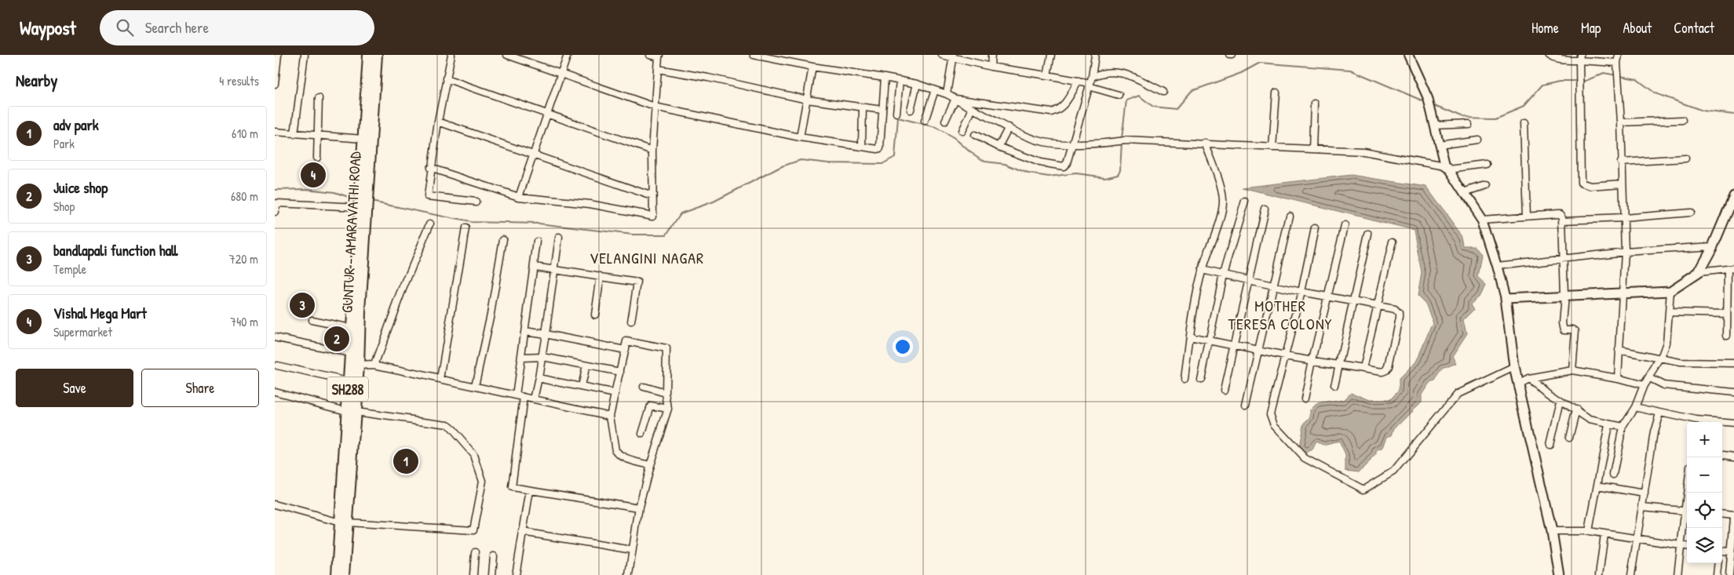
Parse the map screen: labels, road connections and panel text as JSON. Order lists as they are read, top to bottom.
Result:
{
  "streets": {
    "main road": ["GUNTUR - AMARAVATHI ROAD", "SH288"]
  },
  "districts": ["VELANGINI NAGAR", "MOTHER TERESA COLONY"],
  "page": {
    "header": "Waypost",
    "search": "Search here",
    "nav": [
      "Home",
      "Map",
      "About",
      "Contact"
    ],
    "heading": ["Nearby", "4 results"],
    "list": [
      {
        "mark": "1",
        "name": "adv park",
        "note": "Park",
        "value": "610 m"
      },
      {
        "mark": "2",
        "name": "Juice shop",
        "note": "Shop",
        "value": "680 m"
      },
      {
        "mark": "3",
        "name": "bandlapali function hall",
        "note": "Temple",
        "value": "720 m"
      },
      {
        "mark": "4",
        "name": "Vishal Mega Mart",
        "note": "Supermarket",
        "value": "740 m"
      }
    ],
    "pins": [
      "4",
      "3",
      "2",
      "1"
    ],
    "buttons": ["Save", "Share"],
    "map_buttons": ["+", "−"]
  }
}
